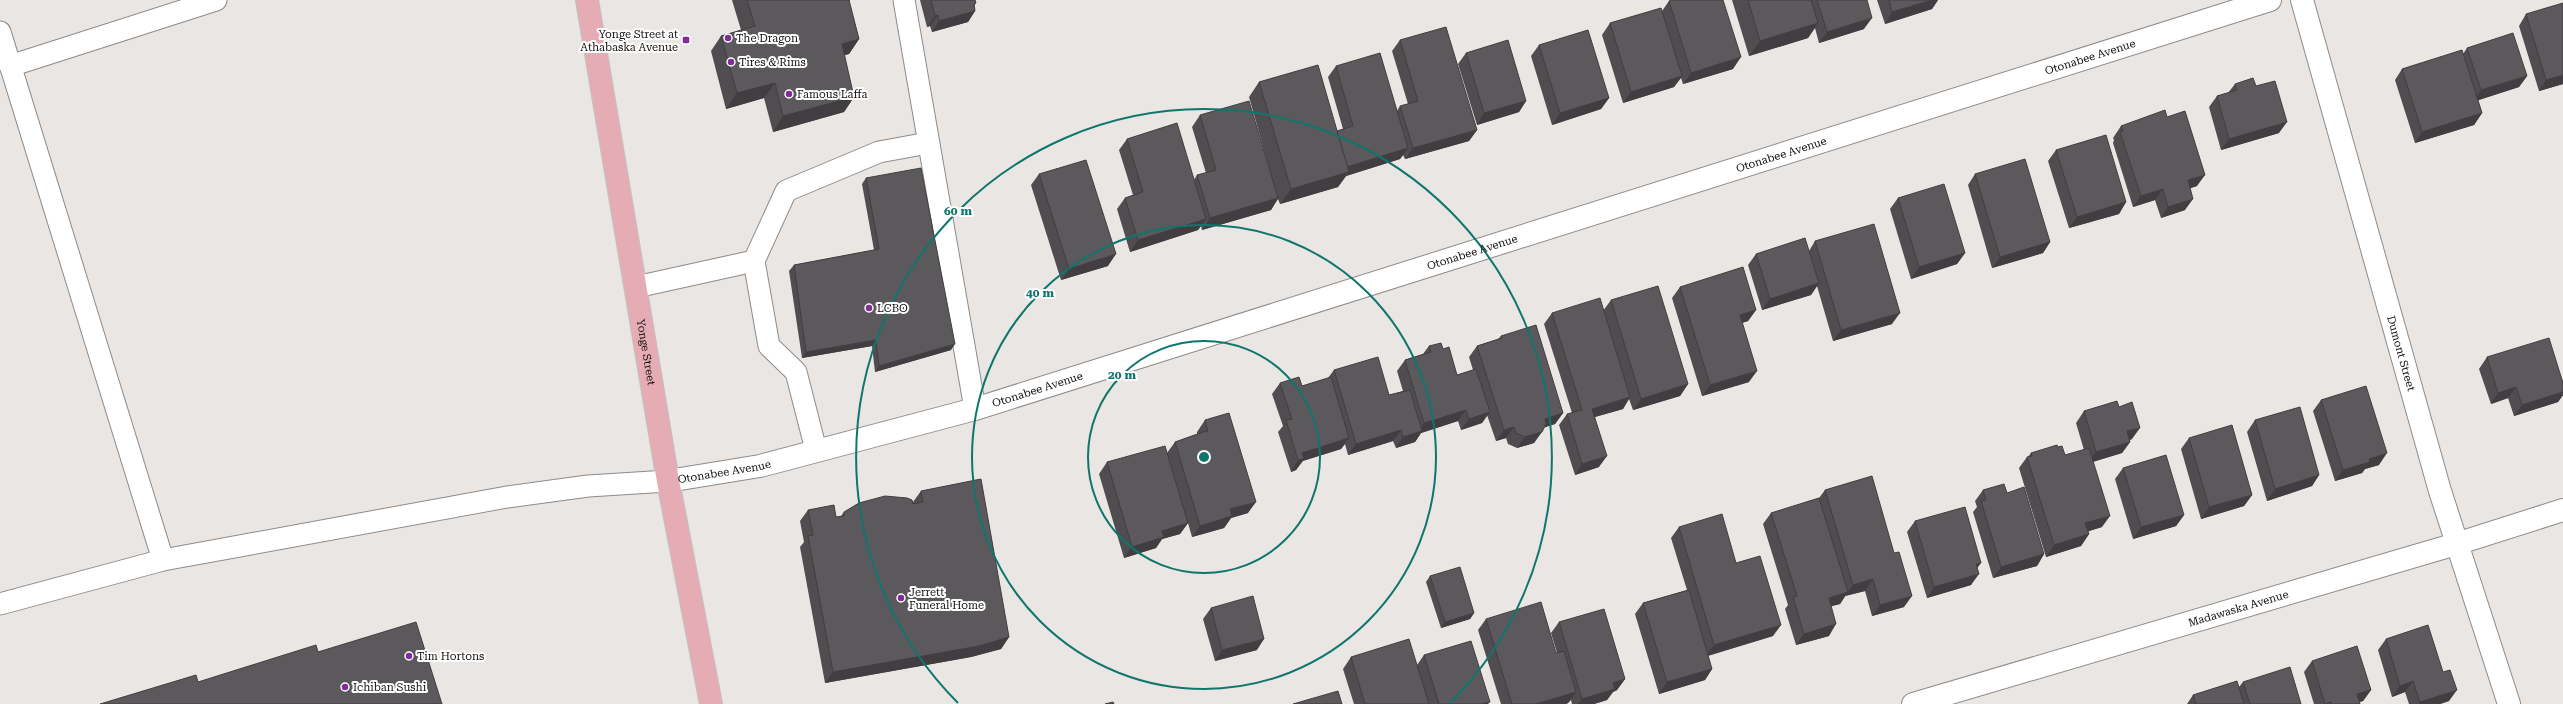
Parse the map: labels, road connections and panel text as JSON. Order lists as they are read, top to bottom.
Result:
{
  "streets": {
    "main road": ["Yonge Street"],
    "street": ["Otonabee Avenue", "Dumont Street", "Madawaska Avenue"]
  },
  "crossings": [
    ["Otonabee Avenue", "Yonge Street"],
    ["Dumont Street", "Madawaska Avenue"]
  ],
  "places": {
    "other": [
      "The Dragon",
      "Tires & Rims",
      "Famous Laffa",
      "LCBO",
      "Jerrett Funeral Home",
      "Tim Hortons",
      "Ichiban Sushi"
    ],
    "transit": ["Yonge Street at Athabaska Avenue"]
  },
  "rings": ["60 m", "40 m", "20 m"]
}
